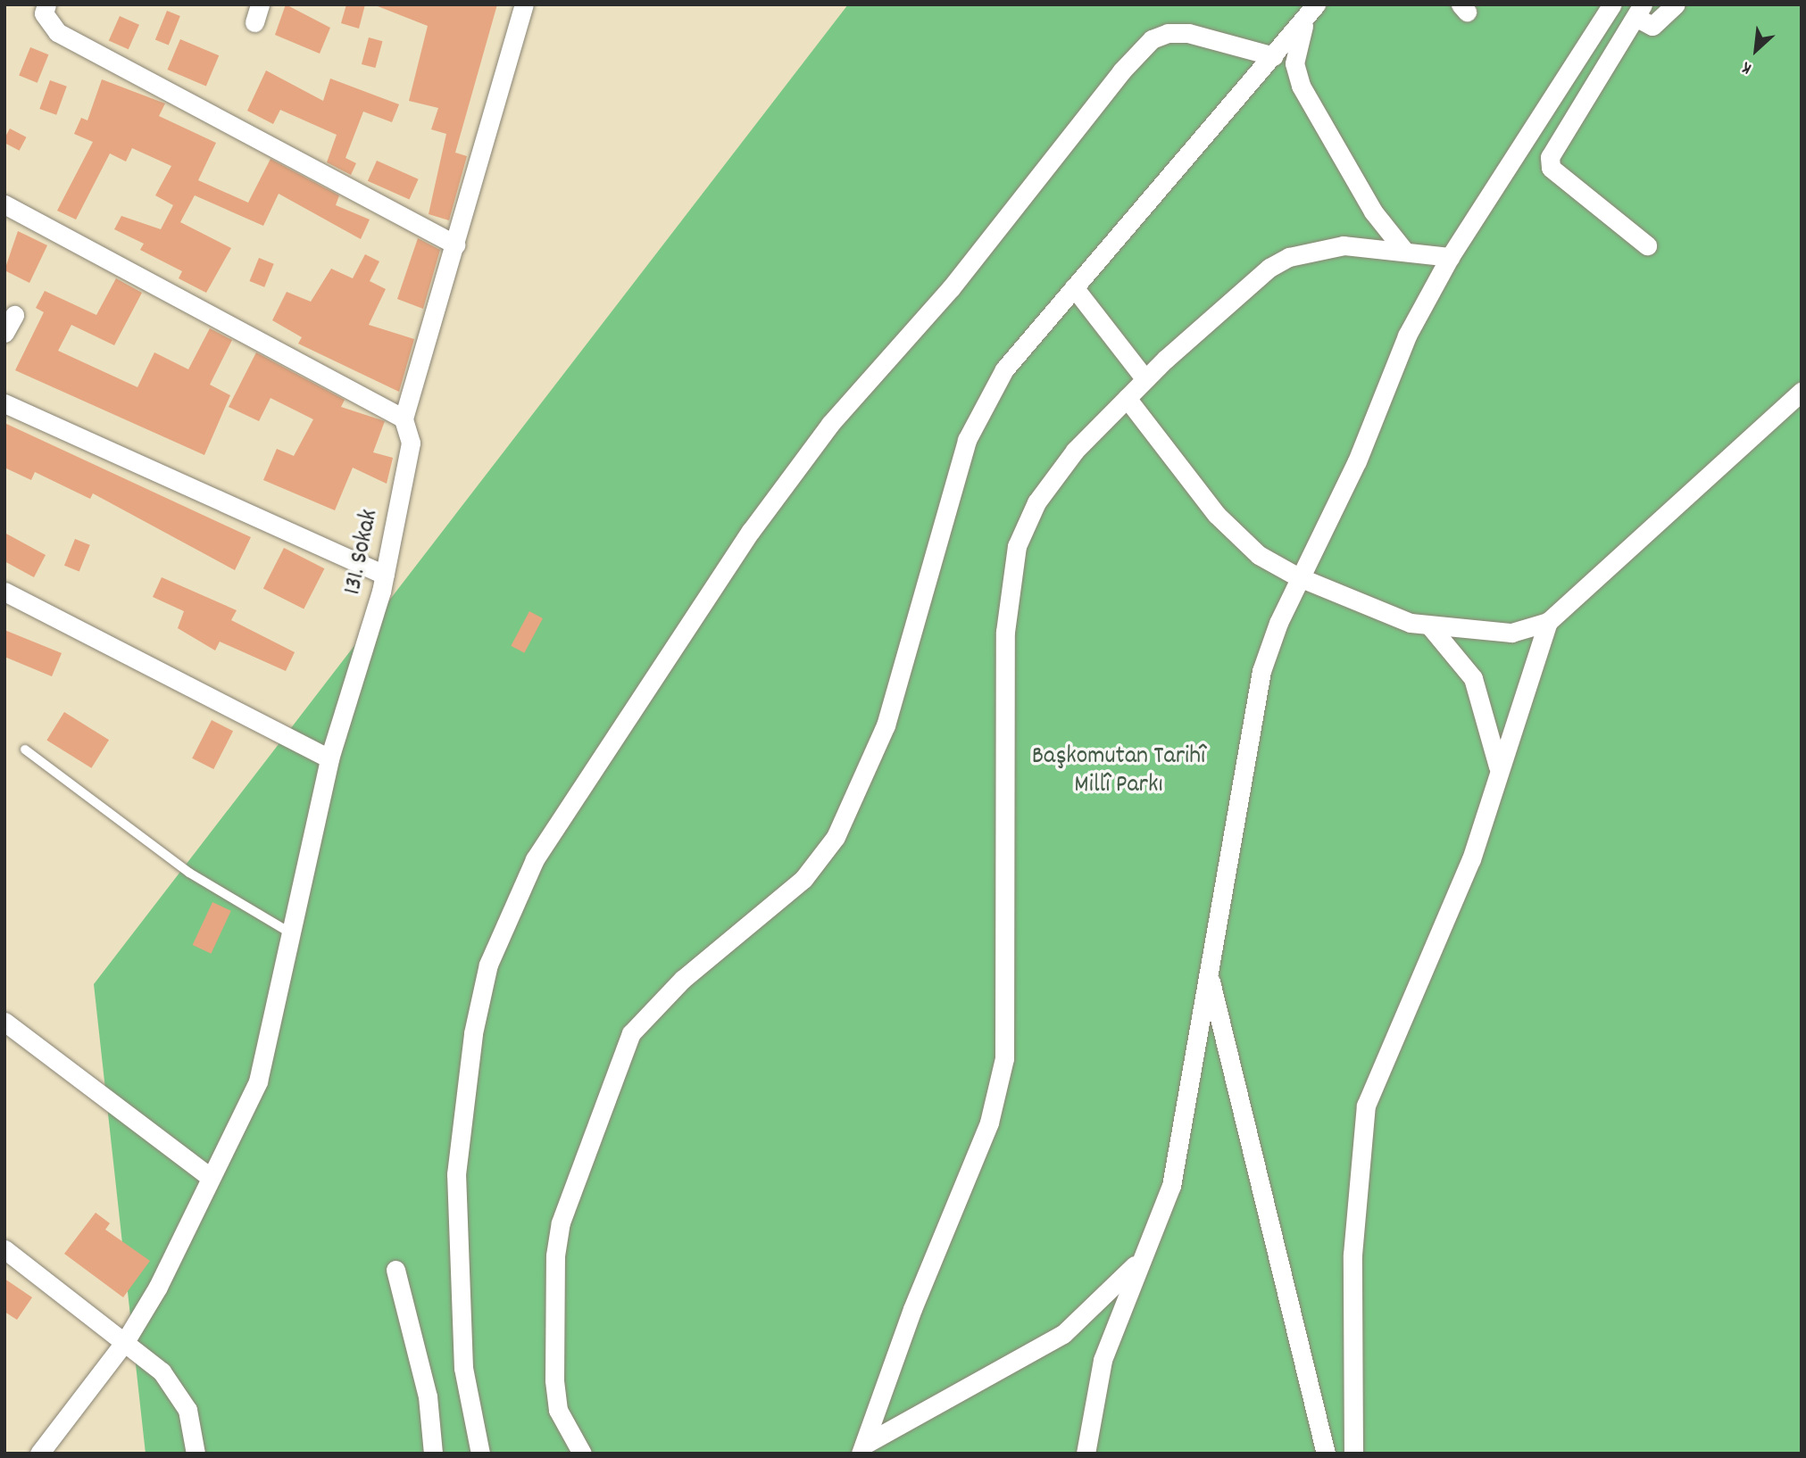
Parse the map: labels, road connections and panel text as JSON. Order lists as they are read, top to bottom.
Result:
{
  "streets": {
    "street": ["131. Sokak"]
  },
  "parks": ["Başkomutan Tarihî Millî Parkı"],
  "north": "bottom left"
}
